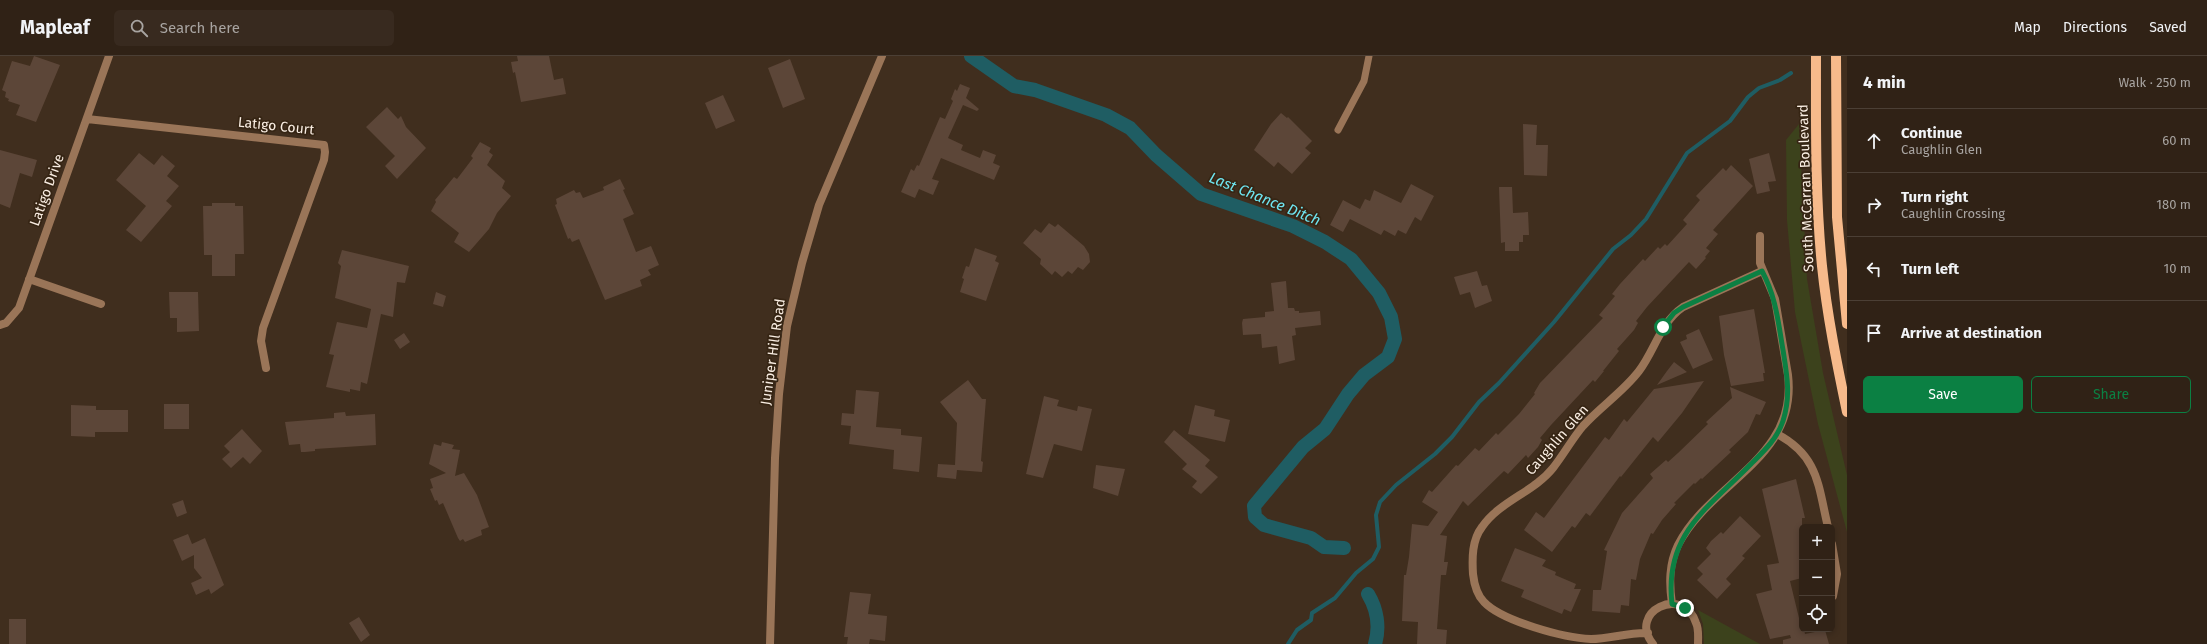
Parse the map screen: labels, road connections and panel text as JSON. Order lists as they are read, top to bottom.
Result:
{
  "streets": {
    "main road": ["South McCarran Boulevard"],
    "street": [
      "Latigo Court",
      "Latigo Drive",
      "Juniper Hill Road",
      "Caughlin Glen"
    ]
  },
  "crossings": [
    ["Latigo Court", "Latigo Drive"]
  ],
  "water": ["Last Chance Ditch"],
  "page": {
    "header": "Mapleaf",
    "search": "Search here",
    "nav": ["Map", "Directions", "Saved"],
    "heading": ["4 min", "Walk · 250 m"],
    "list": [
      ["Continue", "Caughlin Glen", "60 m"],
      ["Turn right", "Caughlin Crossing", "180 m"],
      ["Turn left", "10 m"],
      "Arrive at destination"
    ],
    "buttons": ["Save", "Share"],
    "map_buttons": ["+", "−"]
  }
}
